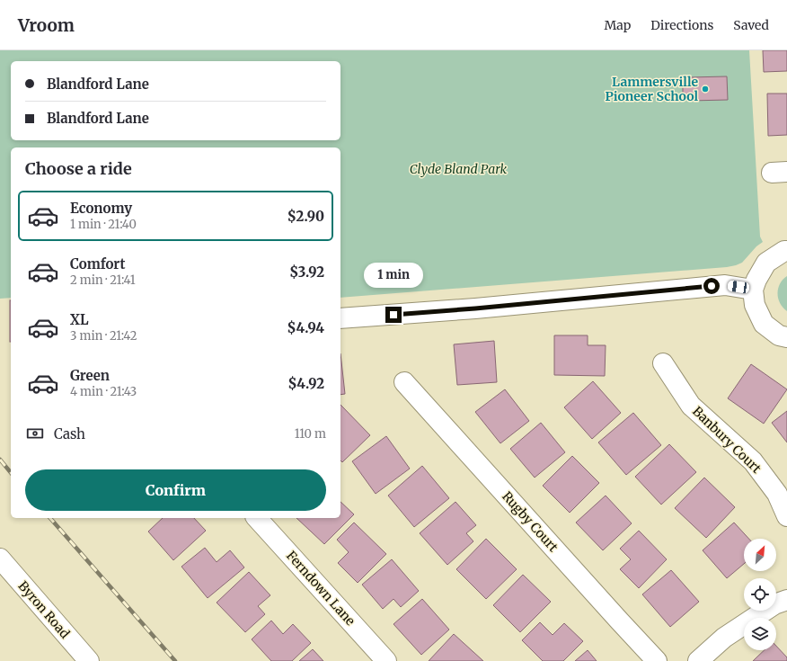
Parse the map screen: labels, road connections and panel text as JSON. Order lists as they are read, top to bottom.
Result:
{
  "streets": {
    "street": [
      "Banbury Court",
      "Rugby Court",
      "Ferndown Lane",
      "Byron Road"
    ]
  },
  "parks": ["Clyde Bland Park"],
  "places": ["Lammersville Pioneer School"],
  "north": "top right",
  "page": {
    "header": "Vroom",
    "nav": ["Map", "Directions", "Saved"],
    "banner": ["Blandford Lane", "Blandford Lane"],
    "heading": "Choose a ride",
    "list": [
      {
        "name": "Economy",
        "note": "1 min · 21:40",
        "value": "$2.90"
      },
      {
        "name": "Comfort",
        "note": "2 min · 21:41",
        "value": "$3.92"
      },
      {
        "name": "XL",
        "note": "3 min · 21:42",
        "value": "$4.94"
      },
      {
        "name": "Green",
        "note": "4 min · 21:43",
        "value": "$4.92"
      }
    ],
    "bubble": "1 min",
    "pay": ["Cash", "110 m"],
    "buttons": "Confirm"
  }
}
